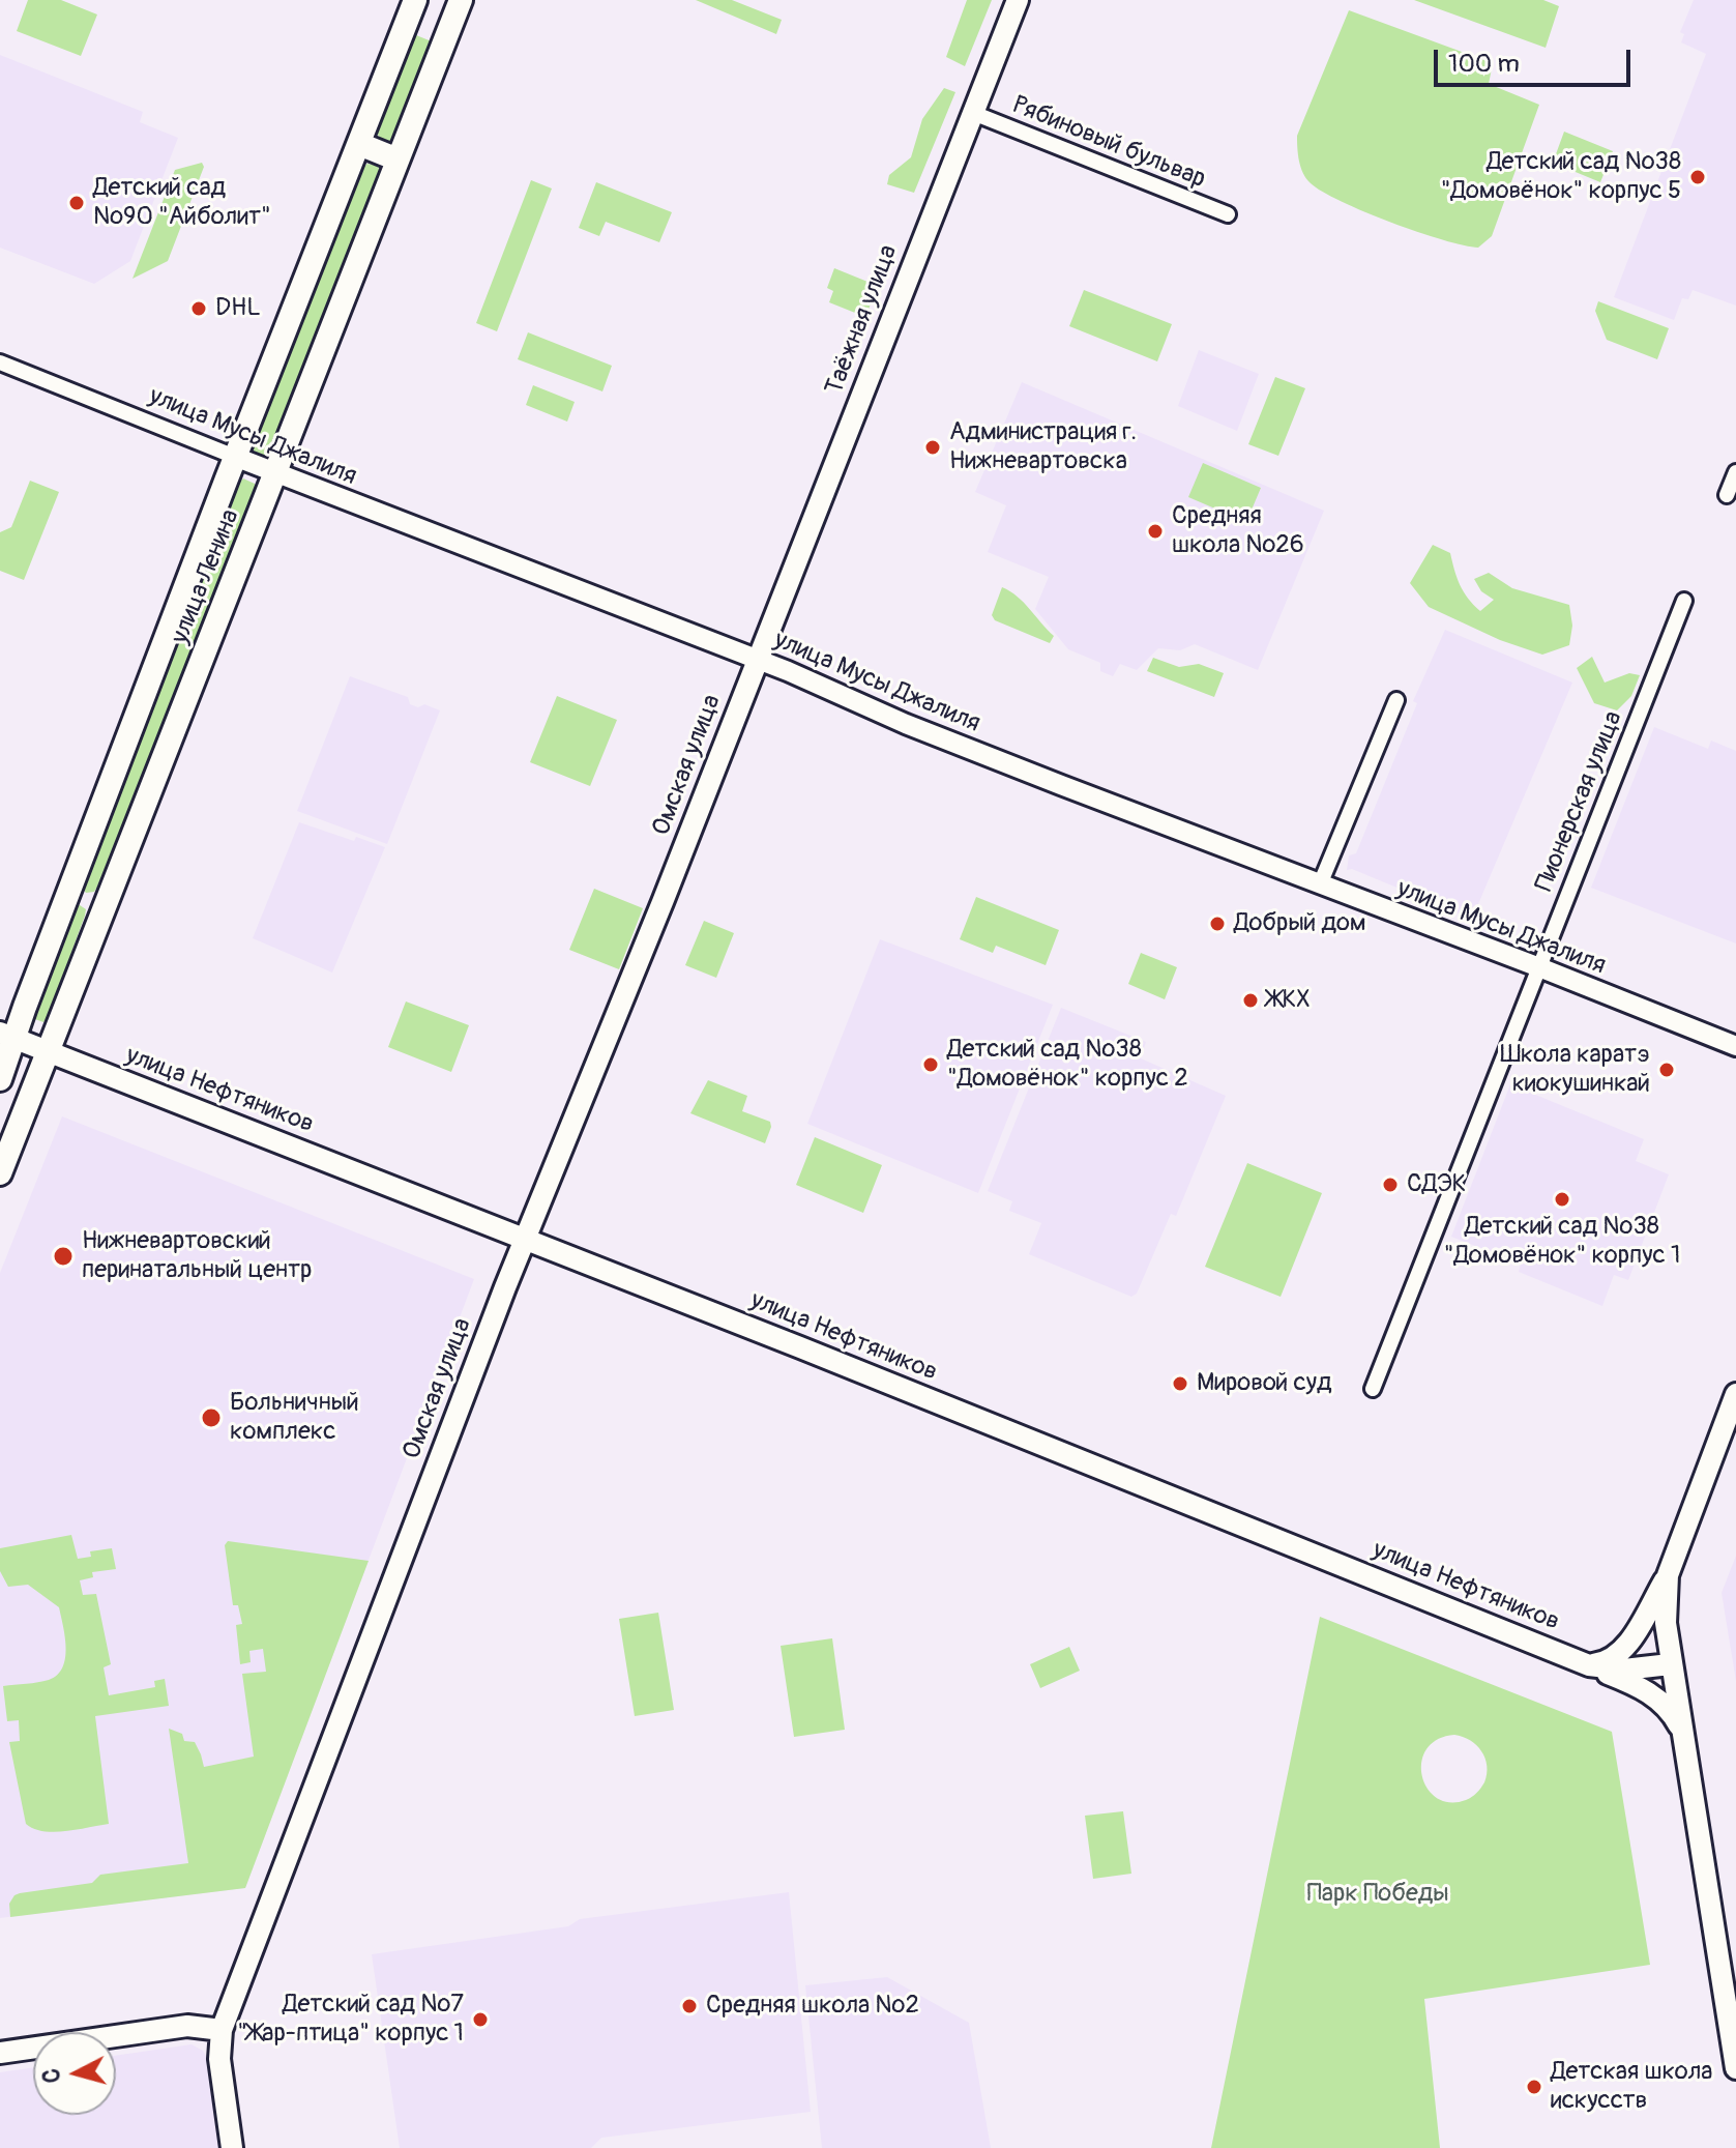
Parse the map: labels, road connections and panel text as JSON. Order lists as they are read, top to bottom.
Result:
{
  "streets": {
    "main road": [
      "Таёжная улица",
      "улица Ленина",
      "Омская улица",
      "улица Нефтяников"
    ],
    "street": ["Рябиновый бульвар", "улица Мусы Джалиля", "Пионерская улица"]
  },
  "crossings": [
    ["Рябиновый бульвар", "Таёжная улица"],
    ["Таёжная улица", "улица Мусы Джалиля"],
    ["Таёжная улица", "Омская улица"],
    ["улица Мусы Джалиля", "улица Ленина"],
    ["улица Мусы Джалиля", "Омская улица"],
    ["улица Мусы Джалиля", "Пионерская улица"],
    ["улица Ленина", "улица Нефтяников"],
    ["Омская улица", "улица Нефтяников"]
  ],
  "parks": ["Парк Победы"],
  "places": [
    "Детский сад №38 \"Домовёнок\" корпус 5",
    "Детский сад №90 \"Айболит\"",
    "DHL",
    "Администрация г. Нижневартовска",
    "Средняя школа №26",
    "Добрый дом",
    "ЖКХ",
    "Детский сад №38 \"Домовёнок\" корпус 2",
    "Школа каратэ киокушинкай",
    "СДЭК",
    "Детский сад №38 \"Домовёнок\" корпус 1",
    "Нижневартовский перинатальный центр",
    "Мировой суд",
    "Больничный комплекс",
    "Средняя школа №2",
    "Детский сад №7 \"Жар-птица\" корпус 1",
    "Детская школа искусств"
  ],
  "scale_bar": "100 m",
  "north": "left"
}
